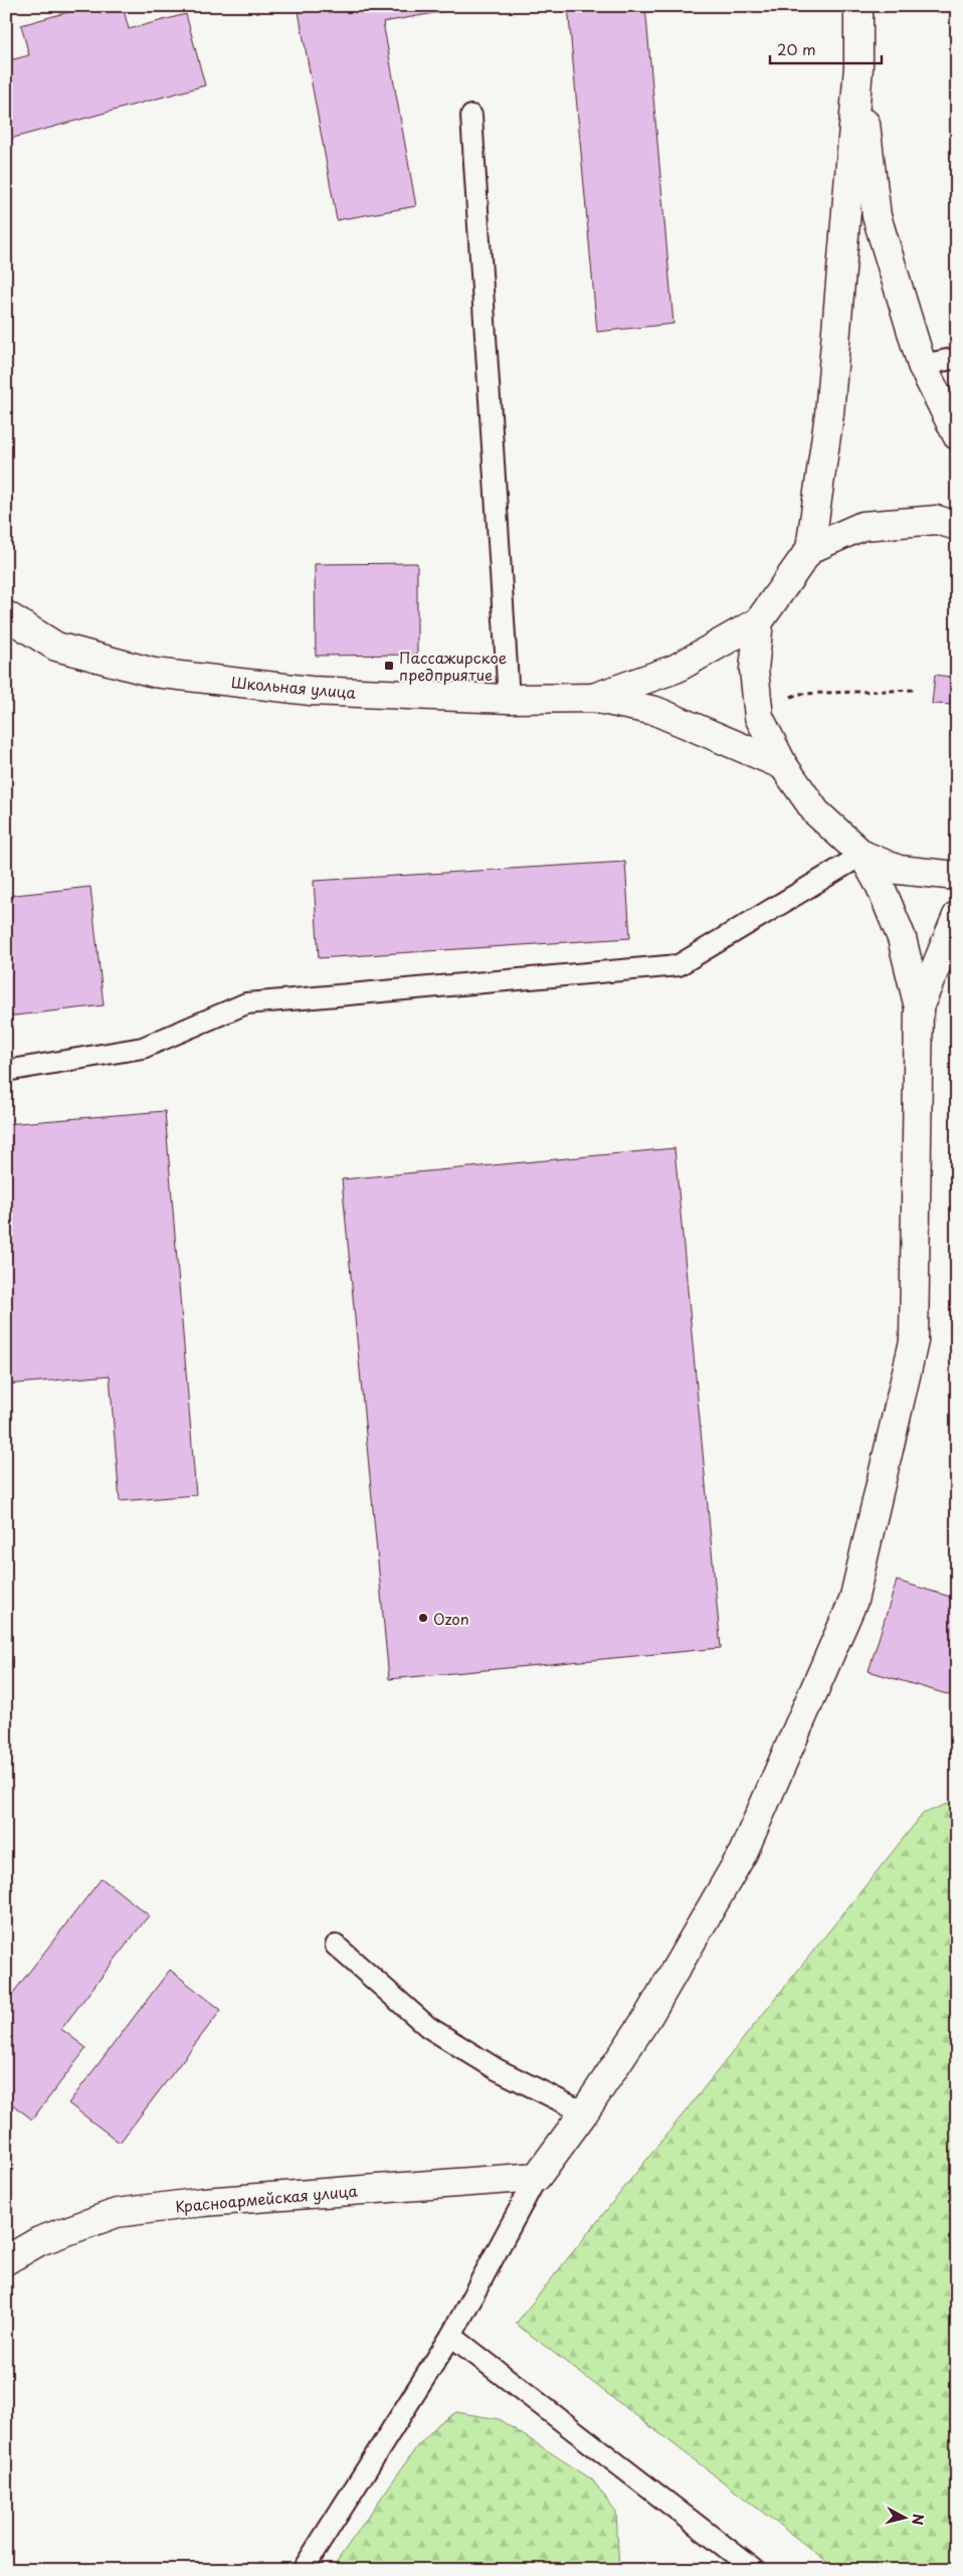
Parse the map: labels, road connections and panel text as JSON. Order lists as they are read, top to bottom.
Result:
{
  "streets": {
    "main road": ["Школьная улица", "Красноармейская улица"]
  },
  "places": {
    "transit": ["Пассажирское предприятие"],
    "other": ["Ozon"]
  },
  "scale_bar": "20 m",
  "north": "right"
}
